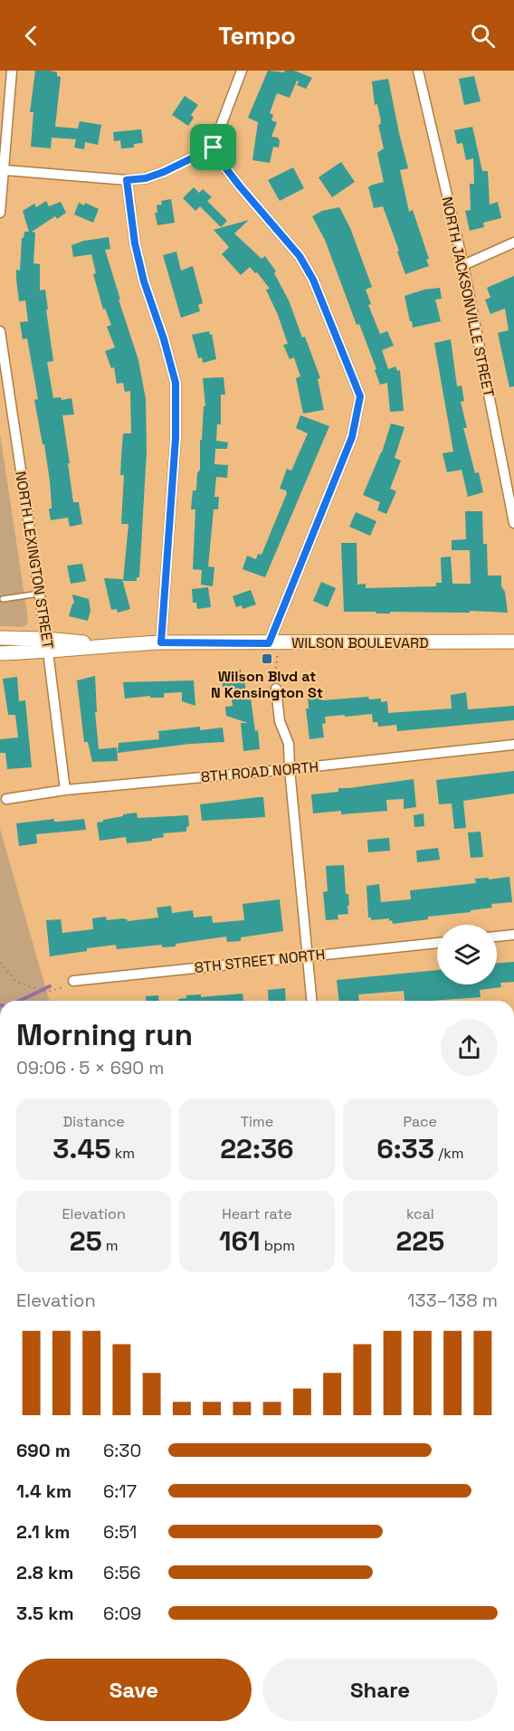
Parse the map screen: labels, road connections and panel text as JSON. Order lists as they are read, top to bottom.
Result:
{
  "streets": {
    "main road": ["WILSON BOULEVARD"],
    "street": [
      "NORTH JACKSONVILLE STREET",
      "NORTH LEXINGTON STREET",
      "8TH ROAD NORTH",
      "8TH STREET NORTH"
    ]
  },
  "crossings": [
    ["NORTH LEXINGTON STREET", "WILSON BOULEVARD"],
    ["NORTH LEXINGTON STREET", "8TH ROAD NORTH"]
  ],
  "places": {
    "transit": ["Wilson Blvd at N Kensington St"]
  },
  "page": {
    "header": "Tempo",
    "heading": ["Morning run", "09:06 · 5 × 690 m"],
    "stats": [
      ["Distance", "3.45 km"],
      ["Time", "22:36"],
      ["Pace", "6:33 /km"],
      ["Elevation", "25 m"],
      ["Heart rate", "161 bpm"],
      ["kcal", "225"]
    ],
    "chart": ["Elevation", "133–138 m"],
    "list": [
      {
        "name": "690 m",
        "note": "6:30"
      },
      {
        "name": "1.4 km",
        "note": "6:17"
      },
      {
        "name": "2.1 km",
        "note": "6:51"
      },
      {
        "name": "2.8 km",
        "note": "6:56"
      },
      {
        "name": "3.5 km",
        "note": "6:09"
      }
    ],
    "buttons": ["Save", "Share"]
  }
}
